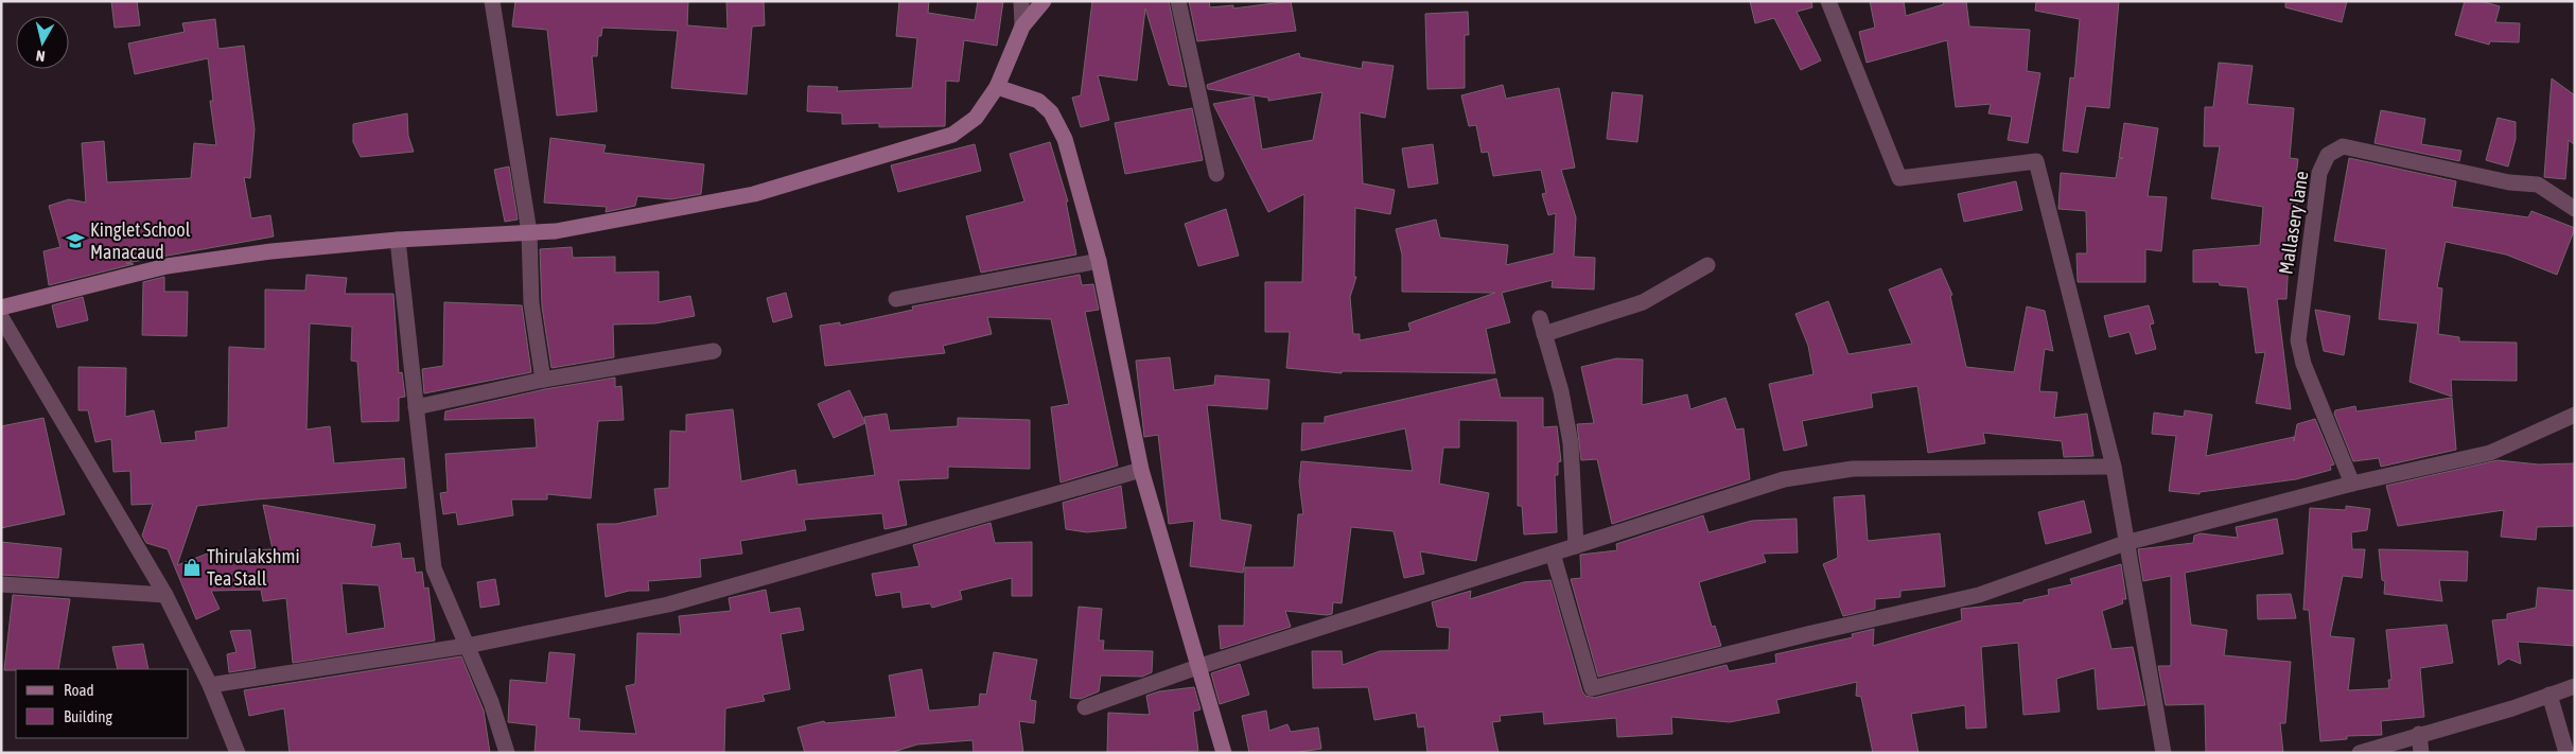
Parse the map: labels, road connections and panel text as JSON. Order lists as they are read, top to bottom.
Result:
{
  "streets": {
    "street": ["Mallasery lane"]
  },
  "places": {
    "school or university": ["Kinglet School Manacaud"],
    "shop": ["Thirulakshmi Tea Stall"]
  },
  "legend": ["Road", "Building"],
  "north": "bottom"
}
